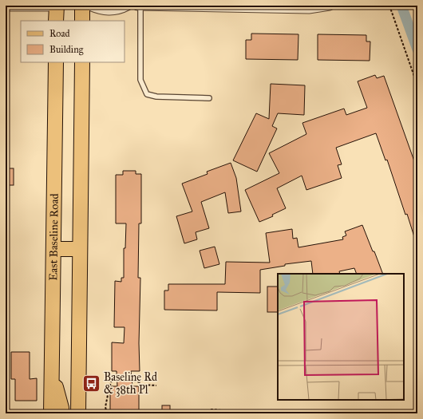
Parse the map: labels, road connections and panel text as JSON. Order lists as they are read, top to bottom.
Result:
{
  "streets": {
    "main road": ["East Baseline Road"]
  },
  "places": {
    "bus stop": ["Baseline Rd & 38th Pl"]
  },
  "legend": ["Road", "Building"]
}
